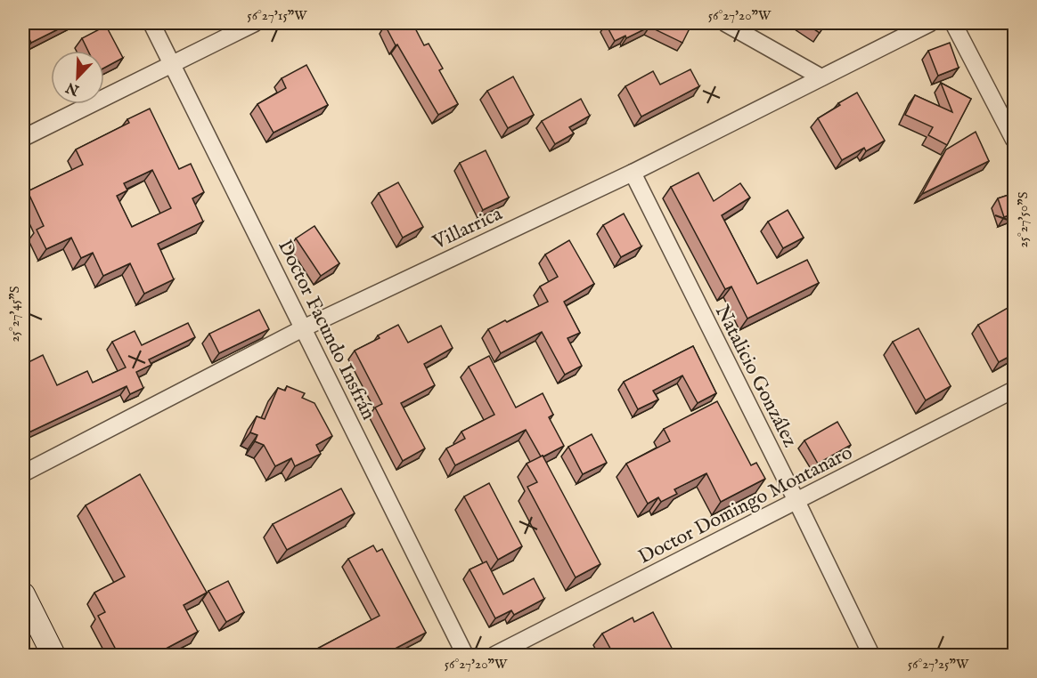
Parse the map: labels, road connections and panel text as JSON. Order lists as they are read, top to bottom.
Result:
{
  "streets": {
    "street": [
      "Villarrica",
      "Doctor Facundo Insfrán",
      "Natalicio González",
      "Doctor Domingo Montanaro"
    ]
  },
  "crossings": [
    ["Villarrica", "Doctor Facundo Insfrán"],
    ["Villarrica", "Natalicio González"],
    ["Natalicio González", "Doctor Domingo Montanaro"]
  ],
  "north": "bottom left",
  "coordinates": [
    "56°27'15\"W",
    "56°27'20\"W",
    "25°27'50\"S",
    "25°27'45\"S",
    "56°27'25\"W"
  ]
}
